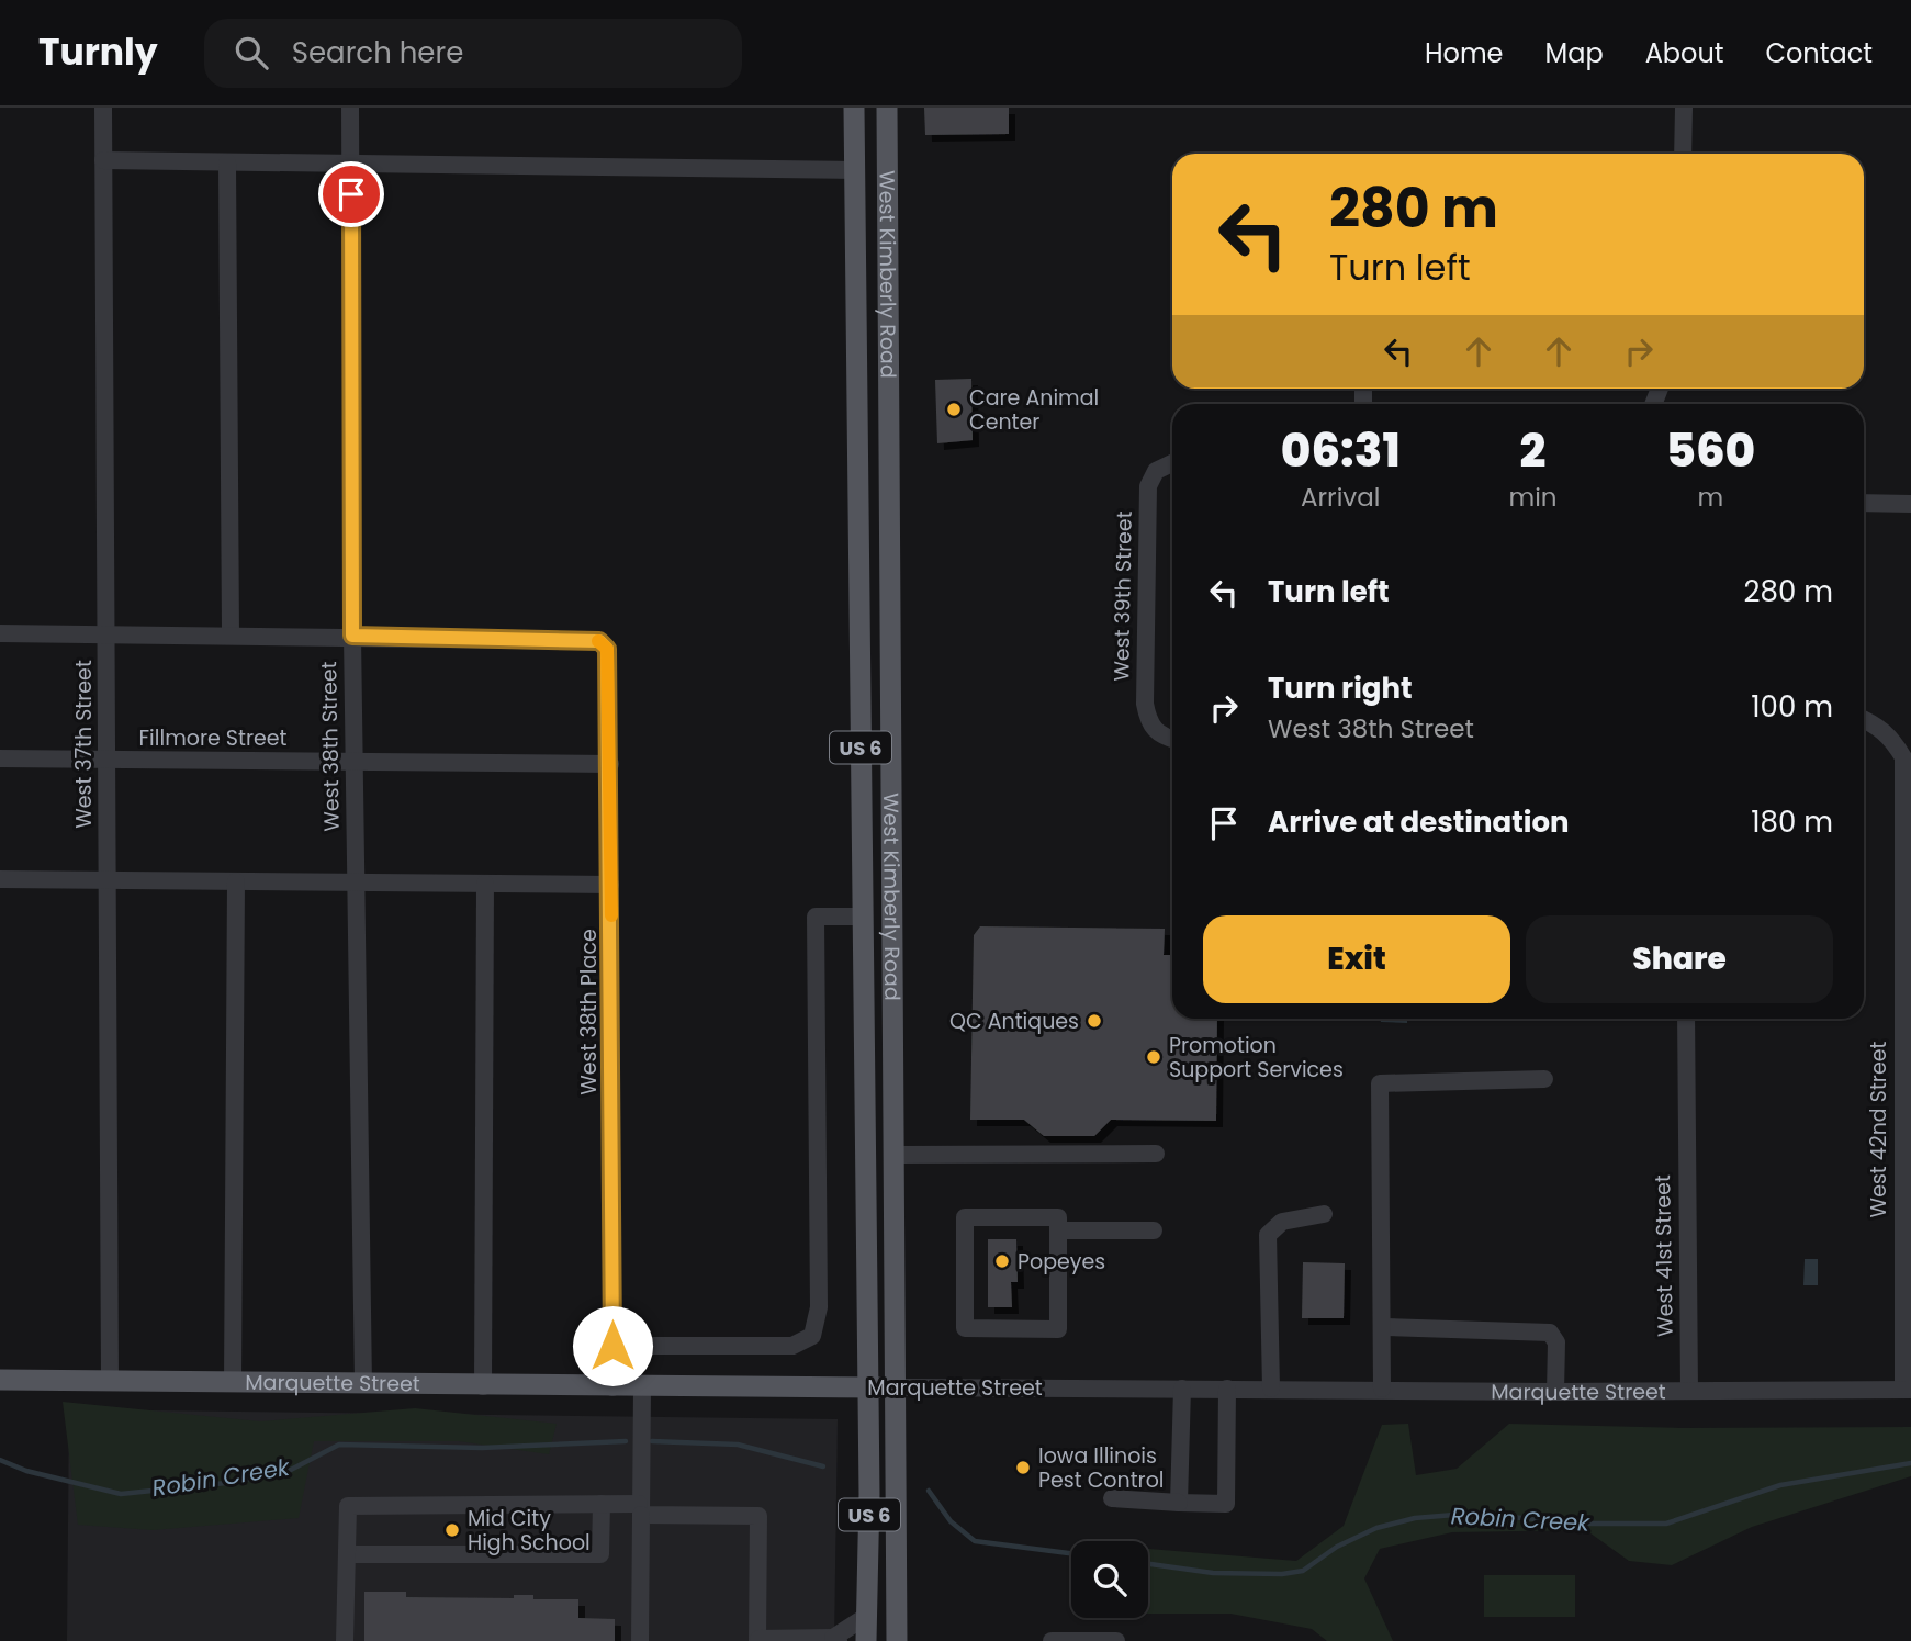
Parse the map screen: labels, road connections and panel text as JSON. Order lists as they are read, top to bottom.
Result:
{
  "streets": {
    "main road": ["West Kimberly Road", "US 6", "Marquette Street"],
    "street": [
      "West 39th Street",
      "Fillmore Street",
      "West 37th Street",
      "West 38th Street",
      "West 38th Place",
      "West 42nd Street",
      "West 41st Street"
    ]
  },
  "crossings": [
    ["West Kimberly Road", "West 38th Place"],
    ["West Kimberly Road", "Marquette Street"],
    ["Fillmore Street", "West 37th Street"],
    ["Fillmore Street", "West 38th Street"],
    ["Fillmore Street", "West 38th Place"],
    ["West 37th Street", "Marquette Street"],
    ["West 38th Street", "West 38th Place"],
    ["West 38th Street", "Marquette Street"],
    ["West 38th Place", "Marquette Street"],
    ["West 42nd Street", "Marquette Street"],
    ["West 41st Street", "Marquette Street"]
  ],
  "water": ["Robin Creek"],
  "places": [
    "Care Animal Center",
    "QC Antiques",
    "Promotion Support Services",
    "Popeyes",
    "Iowa Illinois Pest Control",
    "Mid City High School"
  ],
  "page": {
    "header": "Turnly",
    "search": "Search here",
    "nav": [
      "Home",
      "Map",
      "About",
      "Contact"
    ],
    "turn": ["280 m", "Turn left"],
    "eta": [
      "06:31",
      "Arrival",
      "2",
      "min",
      "560",
      "m"
    ],
    "list": [
      {
        "name": "Turn left",
        "value": "280 m"
      },
      {
        "name": "Turn right",
        "note": "West 38th Street",
        "value": "100 m"
      },
      {
        "name": "Arrive at destination",
        "value": "180 m"
      }
    ],
    "buttons": ["Exit", "Share"]
  }
}
